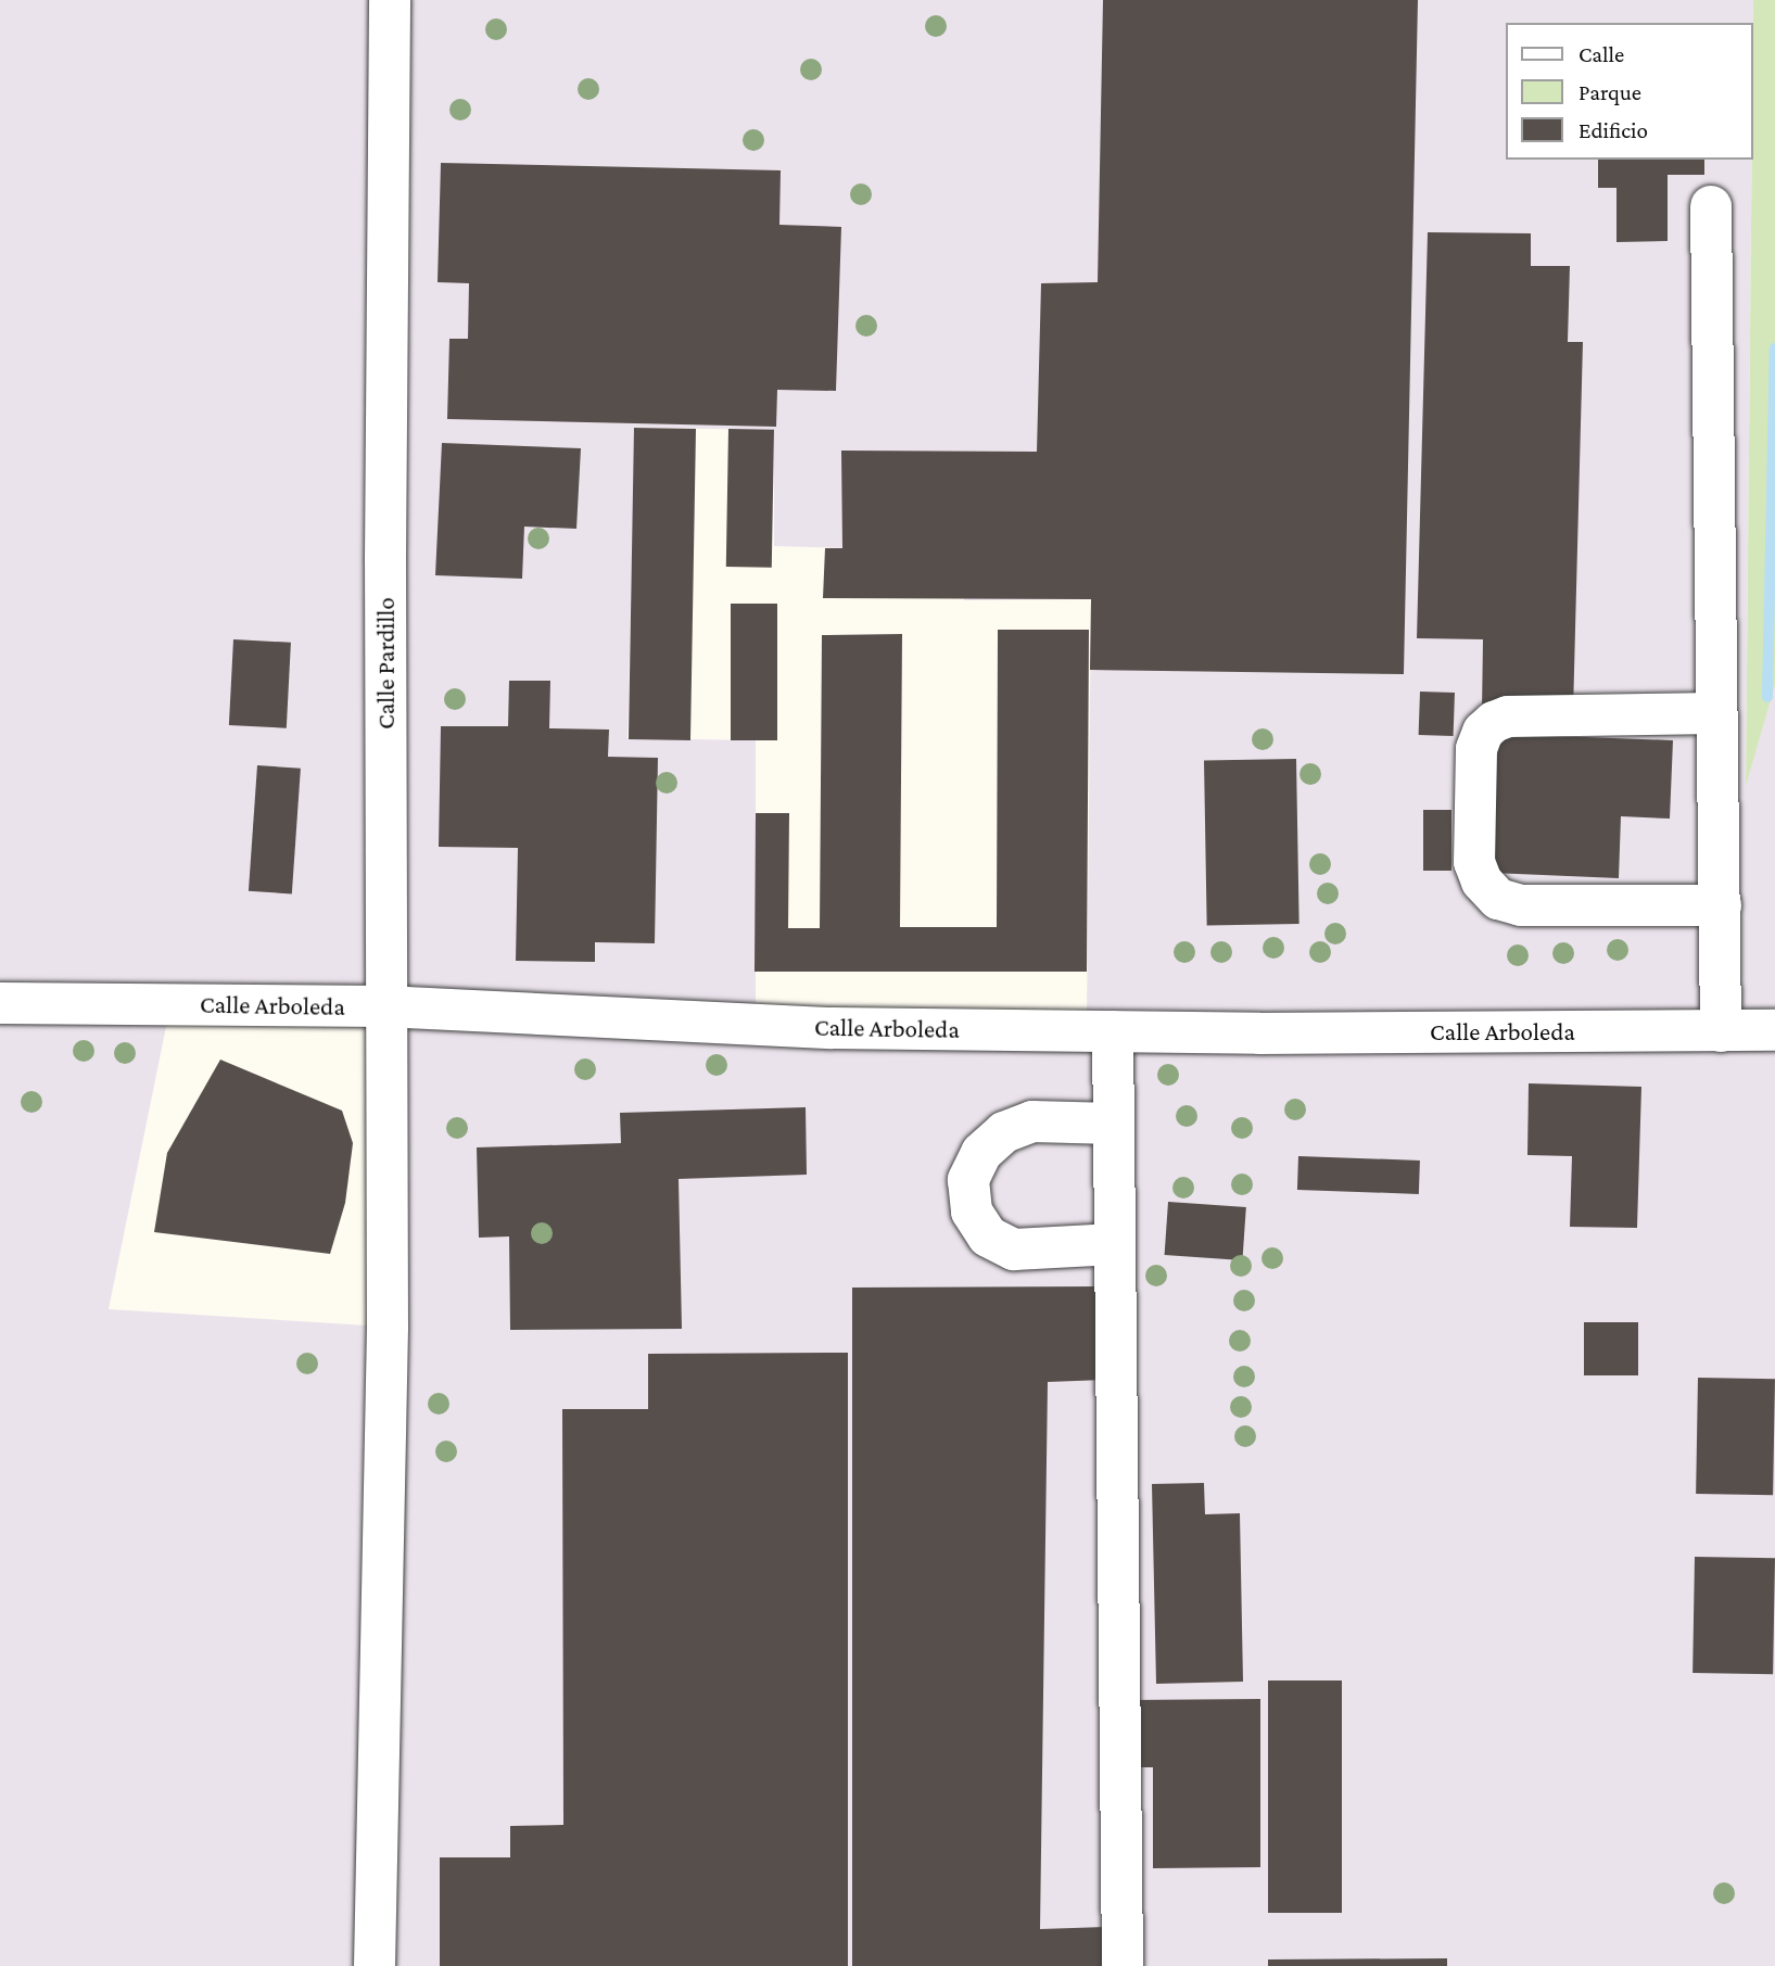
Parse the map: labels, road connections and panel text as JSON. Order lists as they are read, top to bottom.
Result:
{
  "streets": {
    "street": ["Calle Pardillo", "Calle Arboleda"]
  },
  "crossings": [
    ["Calle Pardillo", "Calle Arboleda"]
  ],
  "legend": ["Calle", "Parque", "Edificio"]
}
